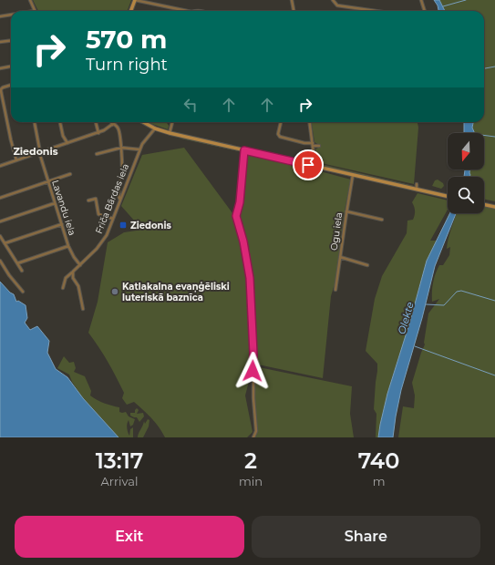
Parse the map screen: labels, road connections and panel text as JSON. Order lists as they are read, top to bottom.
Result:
{
  "streets": {
    "street": ["Friča Bārdas iela", "Lavandu iela", "Ogu iela"]
  },
  "crossings": [
    ["Friča Bārdas iela", "Lavandu iela"]
  ],
  "districts": ["Ziedonis"],
  "water": ["Olekte"],
  "places": {
    "transit": ["Ziedonis"],
    "other": ["Katlakalna evaņģēliski luteriskā baznīca"]
  },
  "north": "bottom",
  "page": {
    "turn": ["570 m", "Turn right"],
    "eta": [
      "13:17",
      "Arrival",
      "2",
      "min",
      "740",
      "m"
    ],
    "buttons": ["Exit", "Share"]
  }
}
